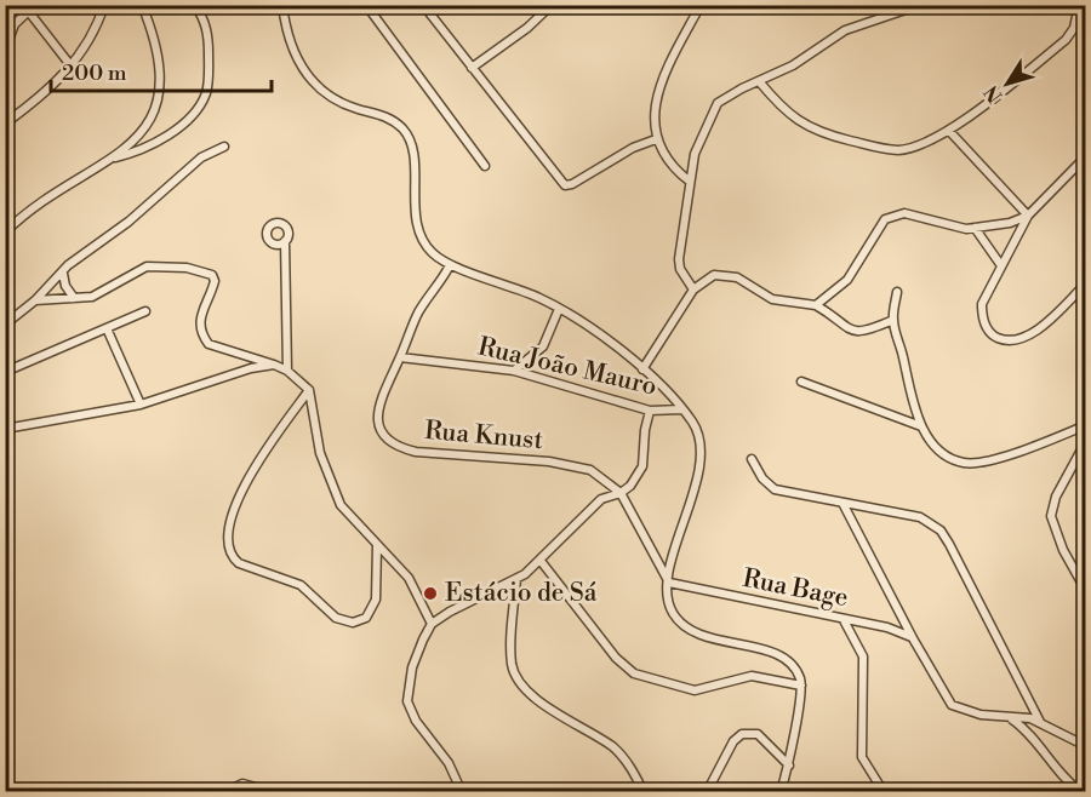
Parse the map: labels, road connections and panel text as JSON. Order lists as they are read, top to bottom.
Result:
{
  "streets": {
    "street": ["Rua João Mauro", "Rua Knust", "Rua Bage"]
  },
  "crossings": [
    ["Rua João Mauro", "Rua Knust"],
    ["Rua Knust", "Rua Bage"]
  ],
  "places": ["Estácio de Sá"],
  "scale_bar": "200 m",
  "north": "bottom left"
}
